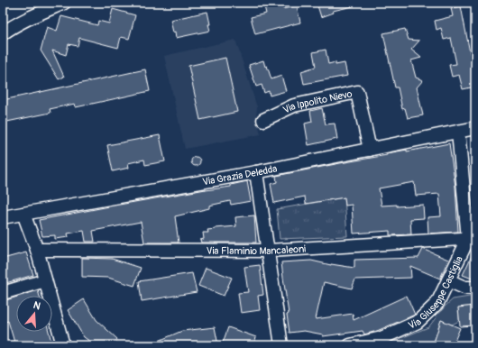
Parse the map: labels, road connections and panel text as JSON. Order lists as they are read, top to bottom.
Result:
{
  "streets": {
    "street": [
      "Via Ippolito Nievo",
      "Via Grazia Deledda",
      "Via Flaminio Mancaleoni",
      "Via Giuseppe Castiglia"
    ]
  },
  "crossings": [
    ["Via Ippolito Nievo", "Via Grazia Deledda"],
    ["Via Flaminio Mancaleoni", "Via Giuseppe Castiglia"]
  ],
  "north": "top"
}
